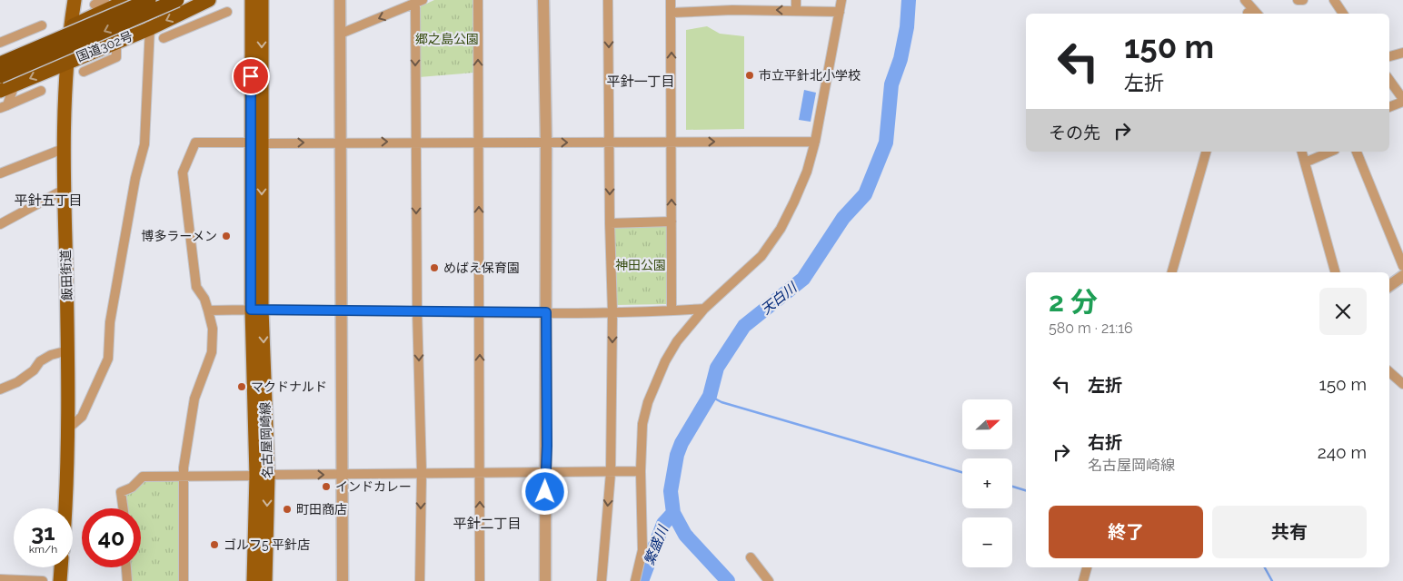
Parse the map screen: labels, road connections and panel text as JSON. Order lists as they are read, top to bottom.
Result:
{
  "streets": {
    "highway": ["国道302号"],
    "main road": ["飯田街道", "名古屋岡崎線"]
  },
  "crossings": [
    ["国道302号", "飯田街道"]
  ],
  "districts": ["平針一丁目", "平針五丁目", "平針二丁目"],
  "water": ["天白川", "繁盛川"],
  "parks": ["郷之島公園", "神田公園"],
  "places": [
    "市立平針北小学校",
    "博多ラーメン",
    "めばえ保育園",
    "マクドナルド",
    "インドカレー",
    "町田商店",
    "ゴルフ5 平針店"
  ],
  "north": "right",
  "page": {
    "turn": ["150 m", "左折"],
    "then": "その先",
    "heading": ["2 分", "580 m · 21:16"],
    "list": [
      {
        "name": "左折",
        "value": "150 m"
      },
      {
        "name": "右折",
        "note": "名古屋岡崎線",
        "value": "240 m"
      }
    ],
    "map_buttons": ["+", "−"],
    "buttons": ["終了", "共有"],
    "speed": "31 km/h",
    "limit": "40"
  }
}
